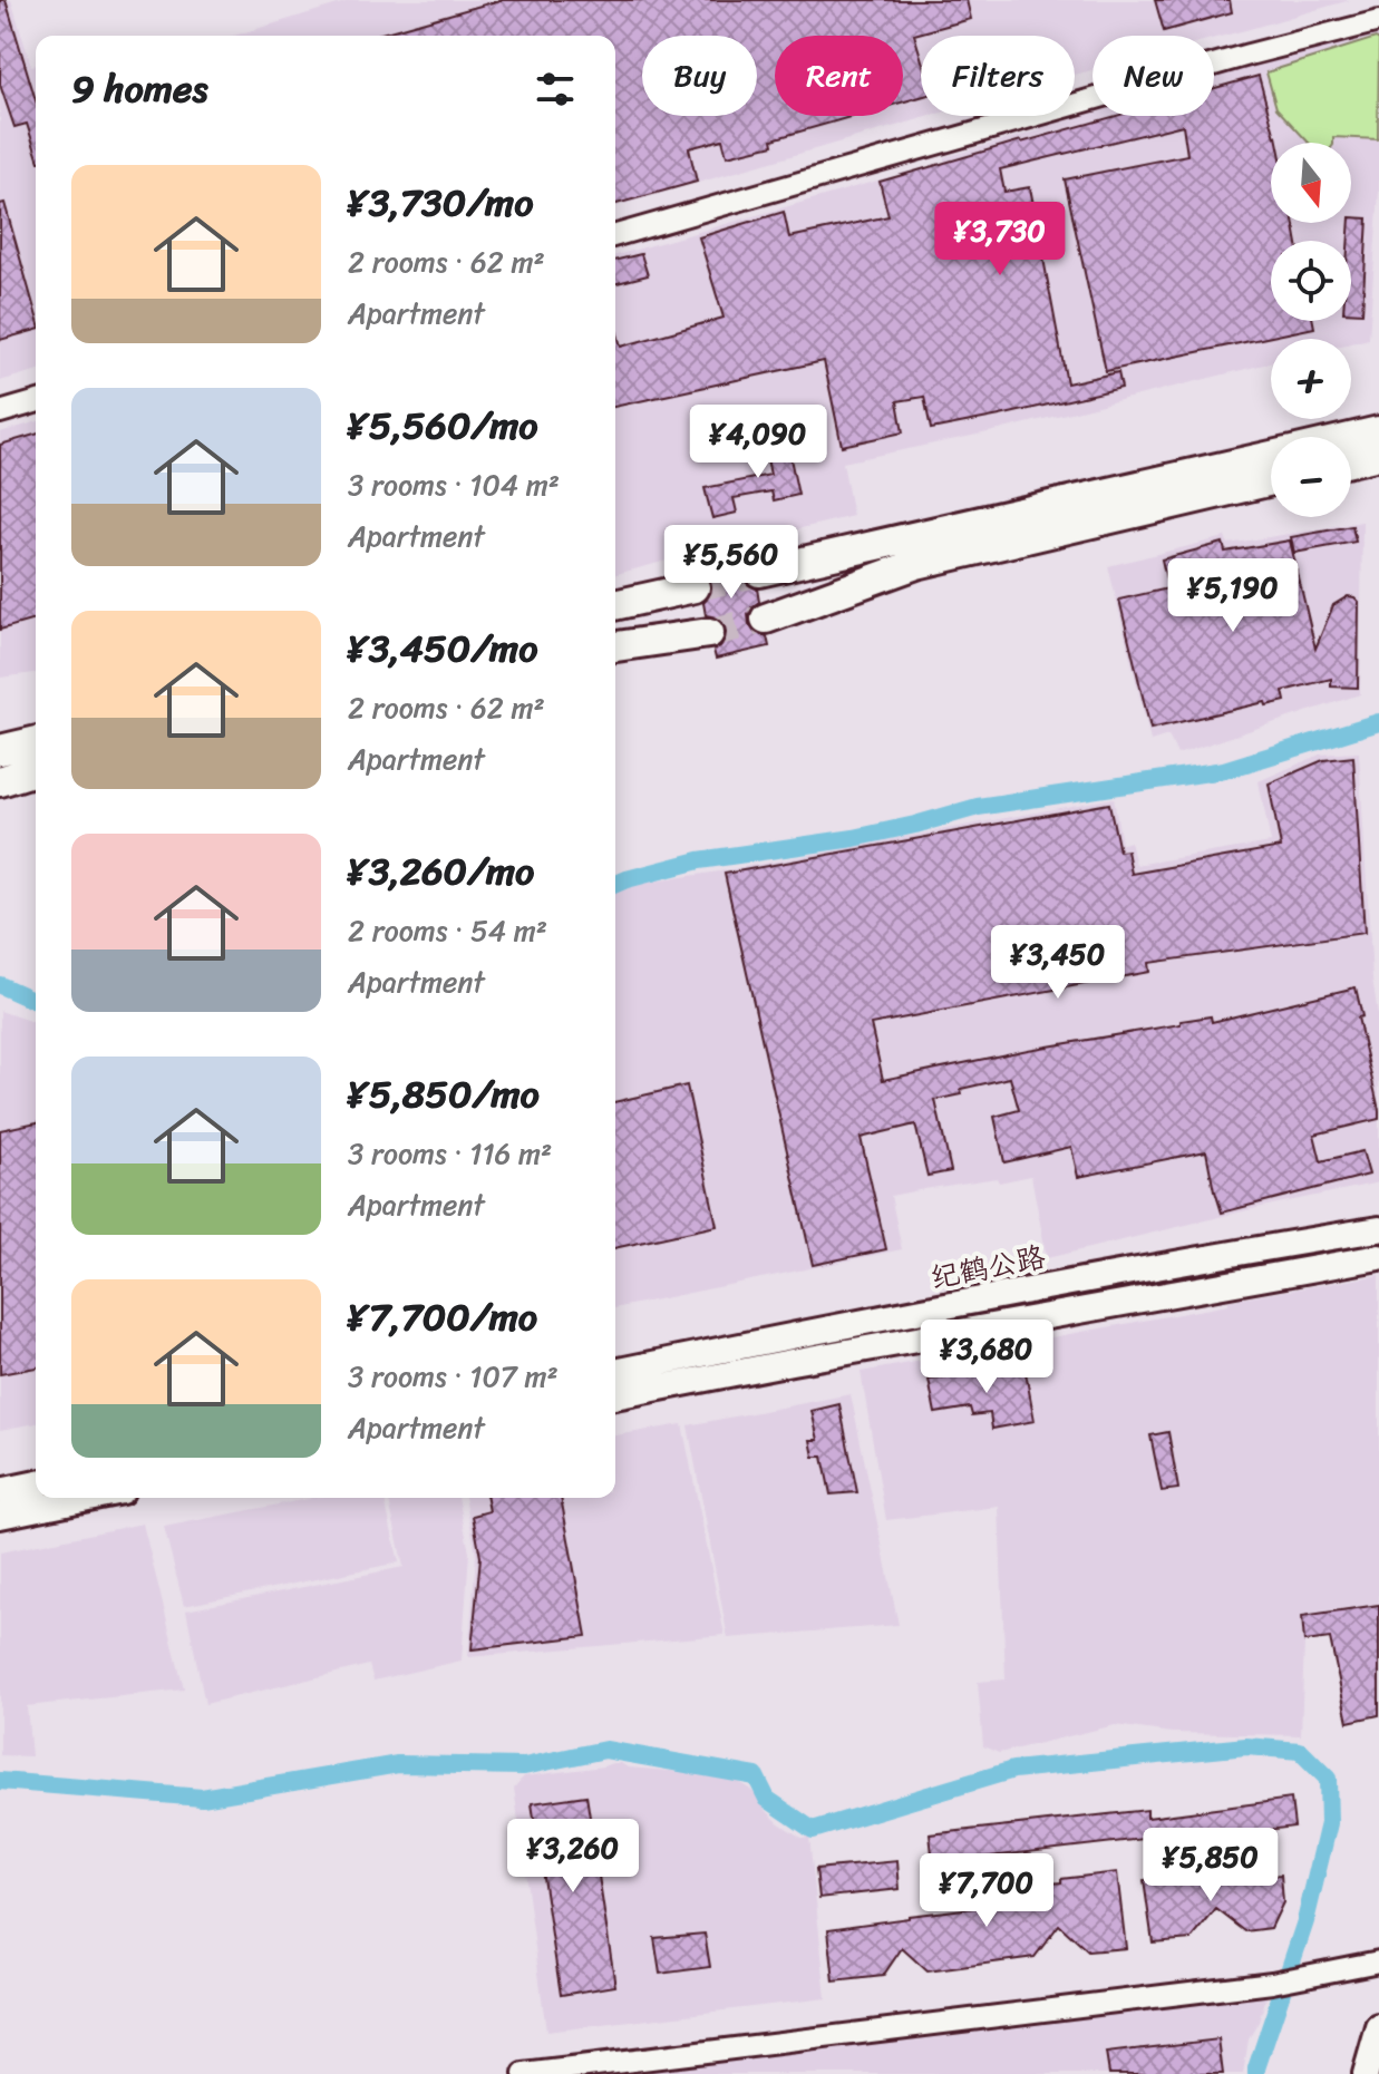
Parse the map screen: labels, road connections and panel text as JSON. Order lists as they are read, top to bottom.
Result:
{
  "streets": {
    "main road": ["纪鹤公路"]
  },
  "north": "bottom",
  "page": {
    "chip": [
      "Buy",
      "Rent",
      "Filters",
      "New"
    ],
    "heading": "9 homes",
    "map_buttons": ["+", "−"],
    "list": [
      {
        "name": "¥3,730/mo",
        "note": "2 rooms · 62 m² · Apartment"
      },
      {
        "name": "¥5,560/mo",
        "note": "3 rooms · 104 m² · Apartment"
      },
      {
        "name": "¥3,450/mo",
        "note": "2 rooms · 62 m² · Apartment"
      },
      {
        "name": "¥3,260/mo",
        "note": "2 rooms · 54 m² · Apartment"
      },
      {
        "name": "¥5,850/mo",
        "note": "3 rooms · 116 m² · Apartment"
      },
      {
        "name": "¥7,700/mo",
        "note": "3 rooms · 107 m² · Apartment"
      }
    ],
    "price": [
      "¥3,730",
      "¥4,090",
      "¥5,560",
      "¥5,190",
      "¥3,450",
      "¥3,680",
      "¥3,260",
      "¥5,850",
      "¥7,700"
    ]
  }
}
